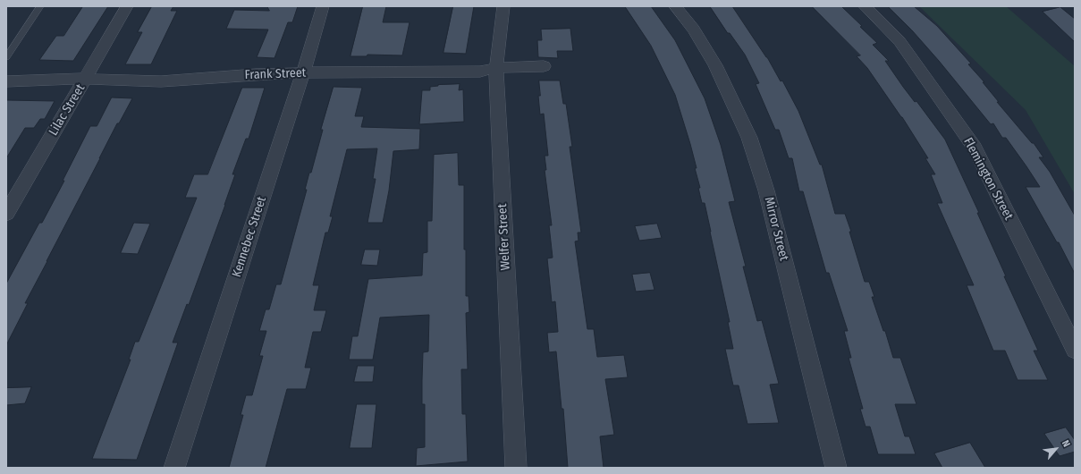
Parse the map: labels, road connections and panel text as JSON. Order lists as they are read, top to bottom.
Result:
{
  "streets": {
    "street": [
      "Frank Street",
      "Lilac Street",
      "Flemington Street",
      "Mirror Street",
      "Kennebec Street",
      "Welfer Street"
    ]
  },
  "crossings": [
    ["Frank Street", "Lilac Street"],
    ["Frank Street", "Kennebec Street"],
    ["Frank Street", "Welfer Street"]
  ],
  "north": "top right"
}
